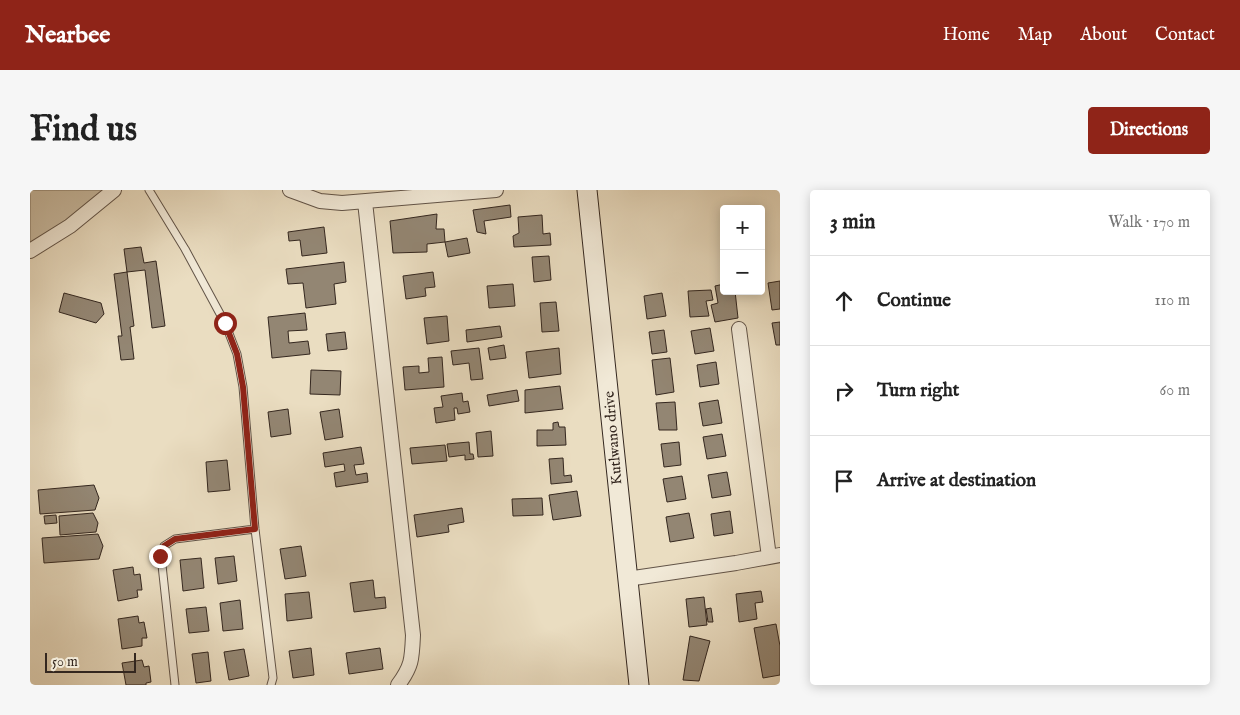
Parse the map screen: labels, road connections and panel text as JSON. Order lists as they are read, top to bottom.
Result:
{
  "streets": {
    "street": ["Kutlwano drive"]
  },
  "scale_bar": "50 m",
  "page": {
    "header": "Nearbee",
    "nav": [
      "Home",
      "Map",
      "About",
      "Contact"
    ],
    "buttons": "Directions",
    "title": "Find us",
    "heading": ["3 min", "Walk · 170 m"],
    "map_buttons": ["+", "−"],
    "list": [
      ["Continue", "110 m"],
      ["Turn right", "60 m"],
      "Arrive at destination"
    ],
    "scale": "50 m"
  }
}
